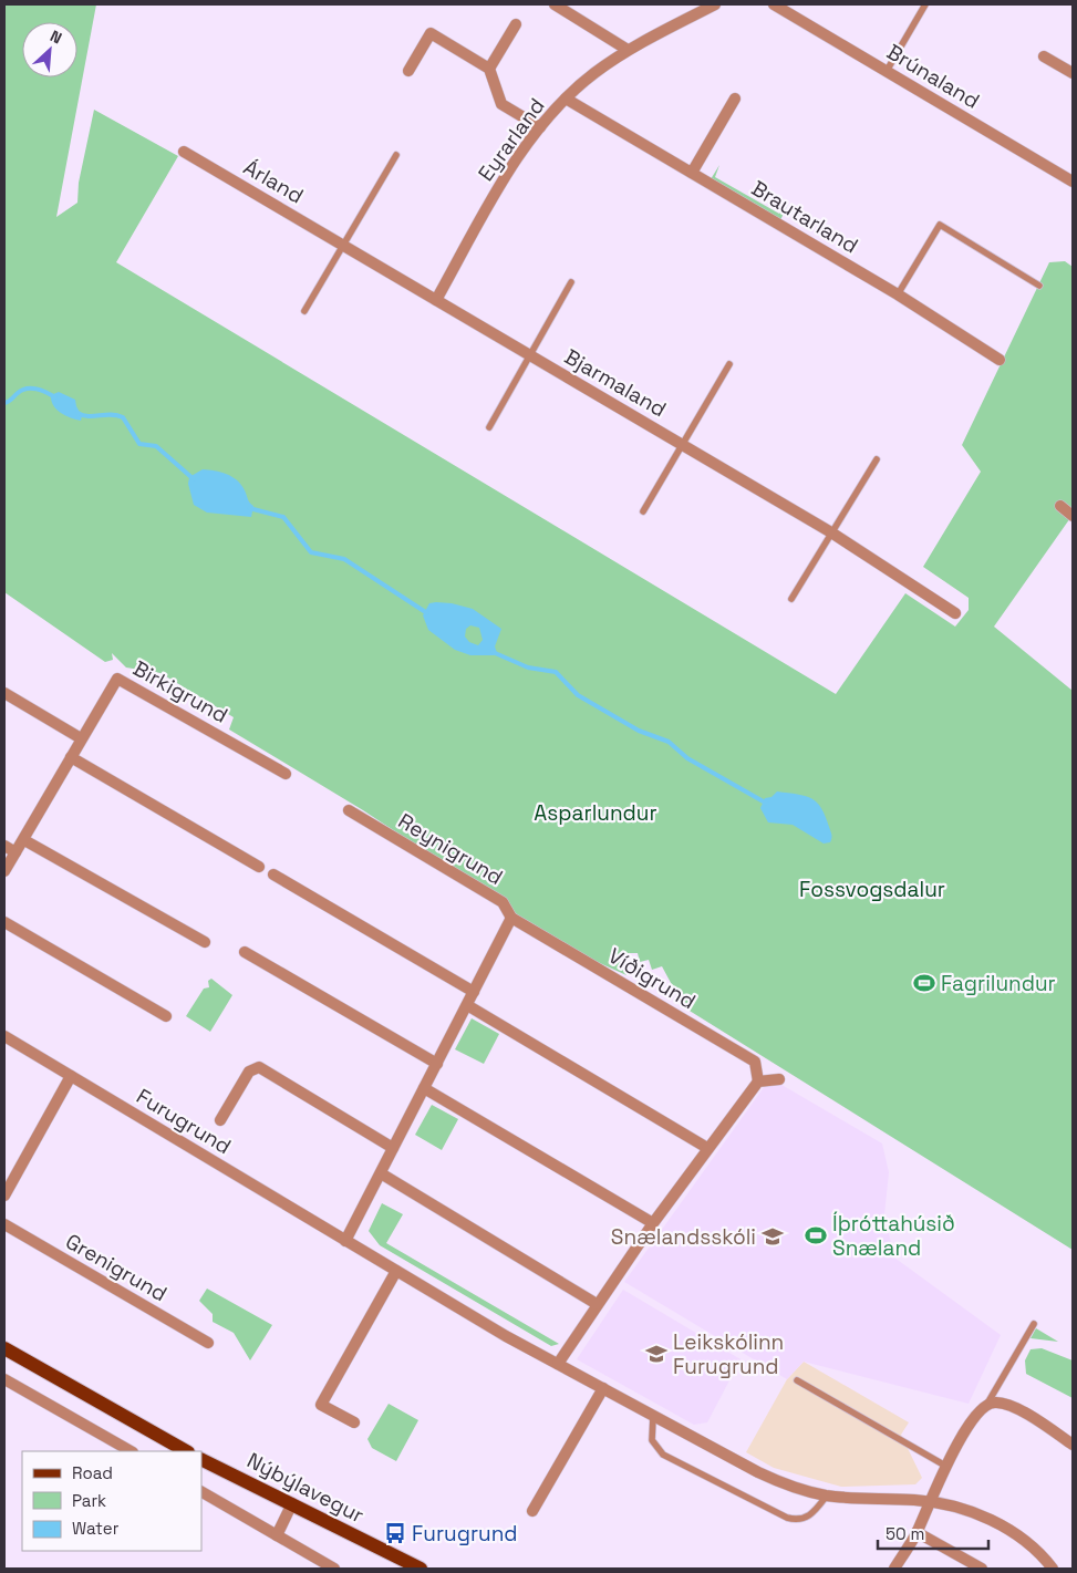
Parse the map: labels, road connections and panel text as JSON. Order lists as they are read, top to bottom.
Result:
{
  "streets": {
    "main road": ["Nýbýlavegur"],
    "street": [
      "Brúnaland",
      "Eyrarland",
      "Árland",
      "Brautarland",
      "Bjarmaland",
      "Birkigrund",
      "Reynigrund",
      "Víðigrund",
      "Furugrund",
      "Grenigrund"
    ]
  },
  "crossings": [
    ["Eyrarland", "Árland"],
    ["Eyrarland", "Brautarland"],
    ["Eyrarland", "Bjarmaland"],
    ["Árland", "Bjarmaland"],
    ["Reynigrund", "Víðigrund"]
  ],
  "parks": ["Asparlundur", "Fossvogsdalur"],
  "places": {
    "sports": ["Fagrilundur", "Íþróttahúsið Snæland"],
    "school or university": ["Snælandsskóli", "Leikskólinn Furugrund"],
    "bus stop": ["Furugrund"]
  },
  "legend": ["Road", "Park", "Water"],
  "scale_bar": "50 m",
  "north": "top right"
}
